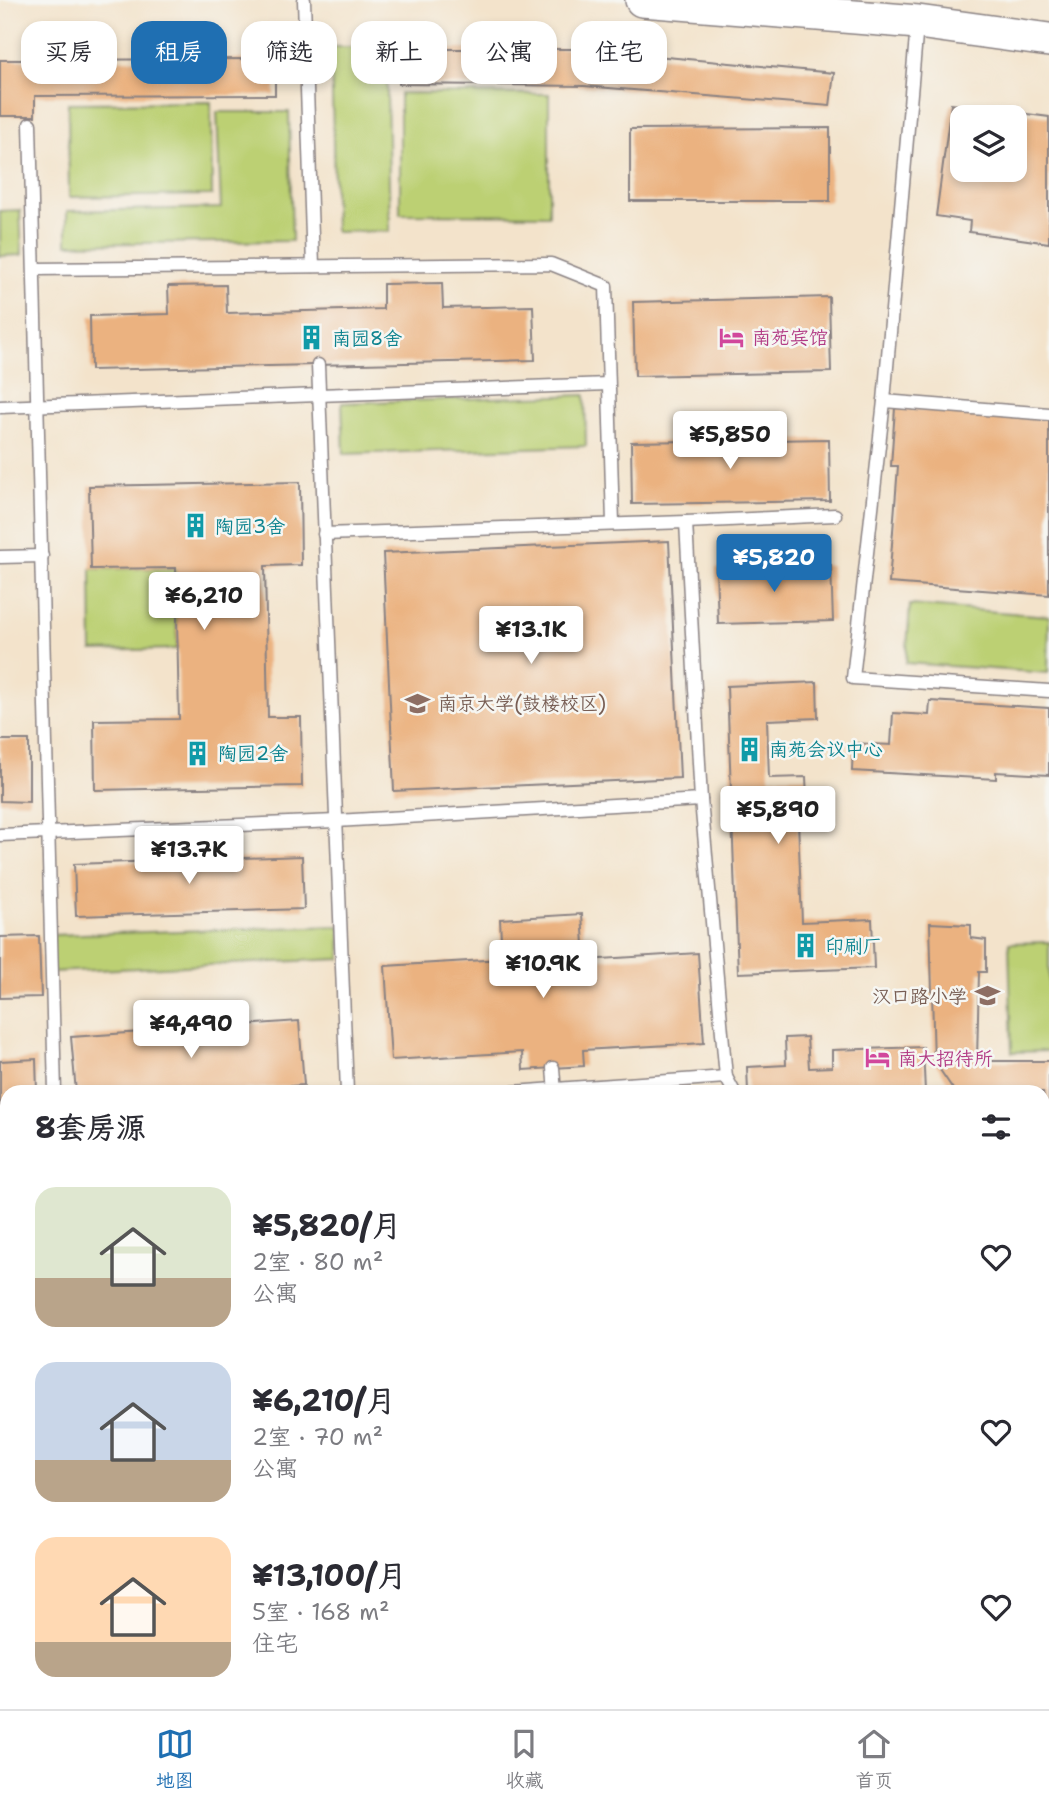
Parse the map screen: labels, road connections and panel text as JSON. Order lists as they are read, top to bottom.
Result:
{
  "places": {
    "hotel": ["南苑宾馆", "南大招待所"],
    "building": [
      "南园8舍",
      "陶园3舍",
      "南苑会议中心",
      "陶园2舍",
      "印刷厂"
    ],
    "school or university": ["南京大学(鼓楼校区)", "汉口路小学"]
  },
  "page": {
    "chip": [
      "买房",
      "租房",
      "筛选",
      "新上",
      "公寓",
      "住宅"
    ],
    "price": [
      "¥5,850",
      "¥5,820",
      "¥6,210",
      "¥13.1K",
      "¥5,890",
      "¥13.7K",
      "¥10.9K",
      "¥4,490"
    ],
    "heading": "8套房源",
    "list": [
      {
        "name": "¥5,820/月",
        "note": "2室 · 80 m² · 公寓"
      },
      {
        "name": "¥6,210/月",
        "note": "2室 · 70 m² · 公寓"
      },
      {
        "name": "¥13,100/月",
        "note": "5室 · 168 m² · 住宅"
      }
    ],
    "tabs": ["地图", "收藏", "首页"]
  }
}
